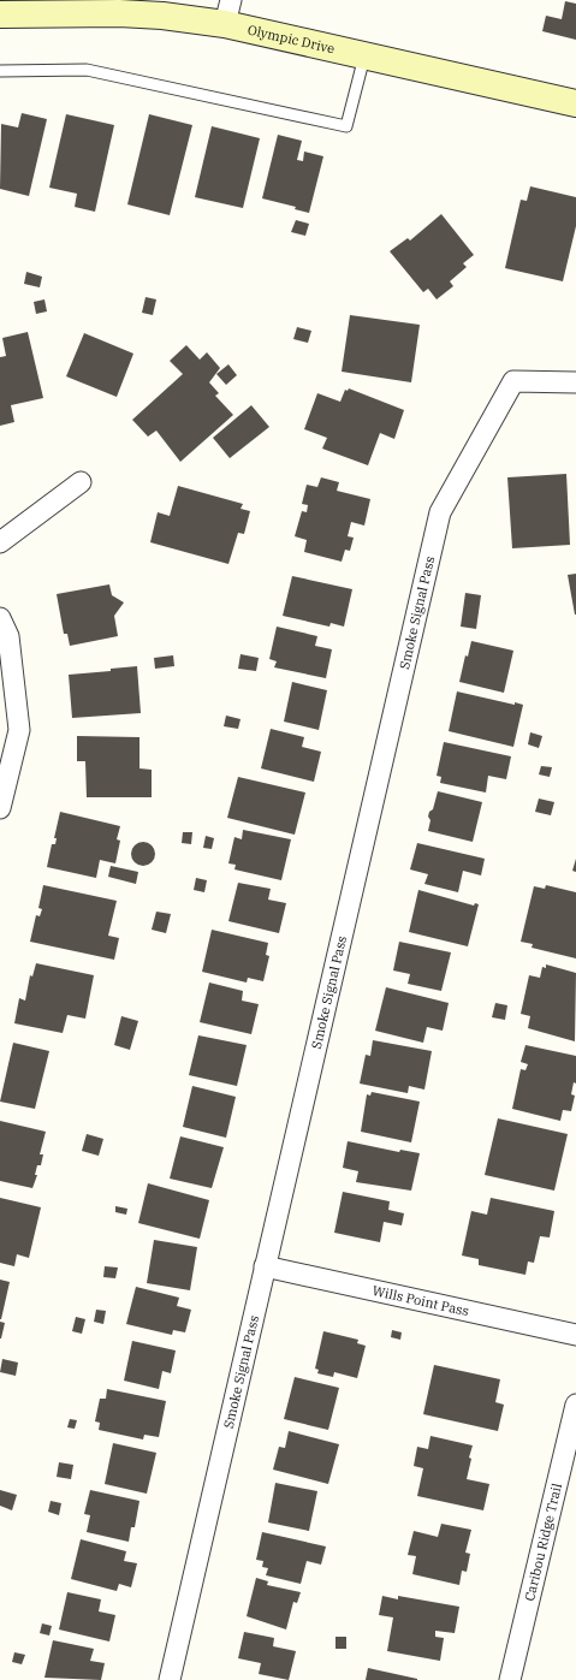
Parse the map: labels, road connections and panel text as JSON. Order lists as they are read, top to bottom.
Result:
{
  "streets": {
    "street": [
      "Olympic Drive",
      "Smoke Signal Pass",
      "Wills Point Pass",
      "Caribou Ridge Trail"
    ]
  },
  "crossings": [
    ["Smoke Signal Pass", "Wills Point Pass"]
  ]
}
